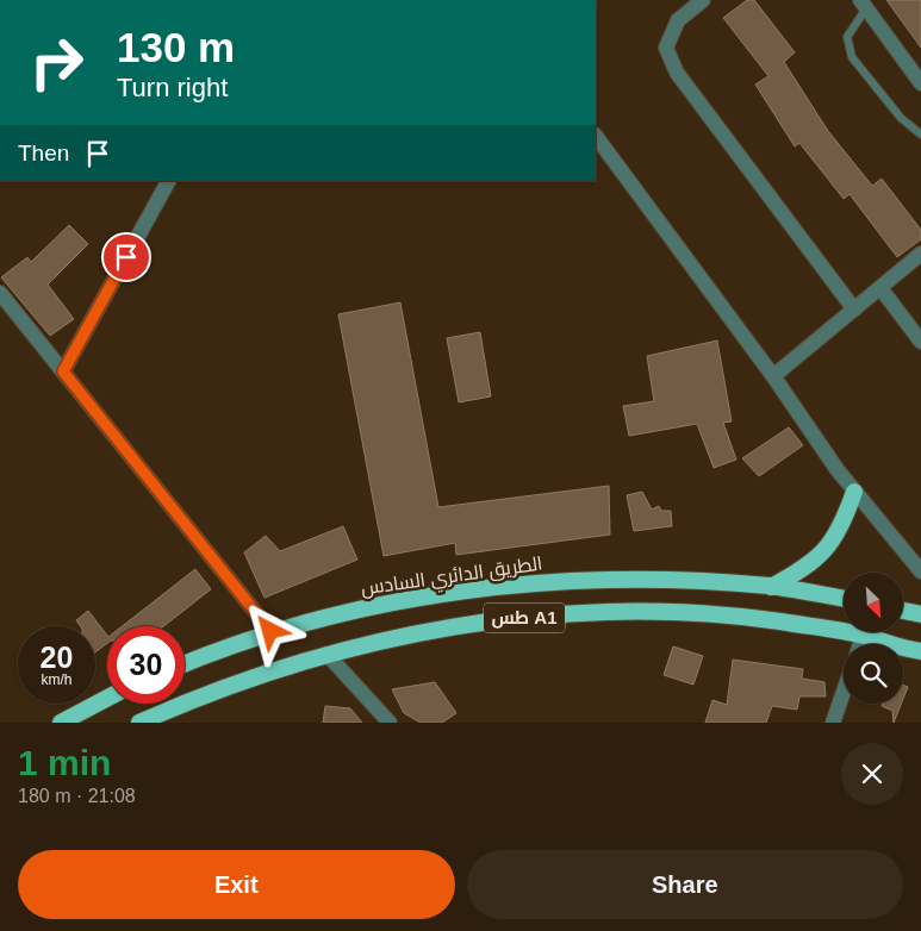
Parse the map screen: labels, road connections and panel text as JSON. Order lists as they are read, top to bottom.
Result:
{
  "streets": {
    "highway": ["الطريق الدائري السادس", "طس A1"]
  },
  "north": "bottom right",
  "page": {
    "turn": ["130 m", "Turn right"],
    "then": "Then",
    "speed": "20 km/h",
    "limit": "30",
    "heading": ["1 min", "180 m · 21:08"],
    "buttons": ["Exit", "Share"]
  }
}
